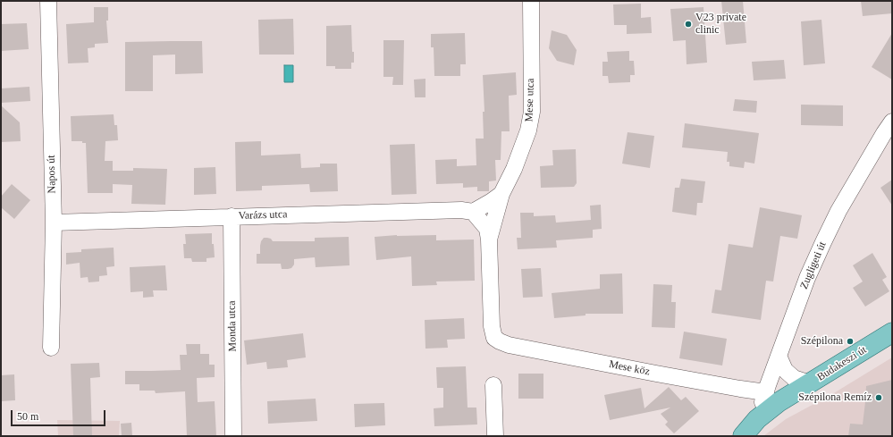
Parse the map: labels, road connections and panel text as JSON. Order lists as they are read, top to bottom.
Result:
{
  "streets": {
    "main road": ["Budakeszi út"],
    "street": [
      "Mese utca",
      "Napos út",
      "Varázs utca",
      "Zugligeti út",
      "Monda utca",
      "Mese köz"
    ]
  },
  "crossings": [
    ["Mese utca", "Varázs utca"],
    ["Mese utca", "Mese köz"],
    ["Napos út", "Varázs utca"],
    ["Varázs utca", "Monda utca"],
    ["Zugligeti út", "Budakeszi út"],
    ["Zugligeti út", "Mese köz"]
  ],
  "places": ["V23 private clinic", "Szépilona", "Szépilona Remíz"],
  "scale_bar": "50 m"
}
